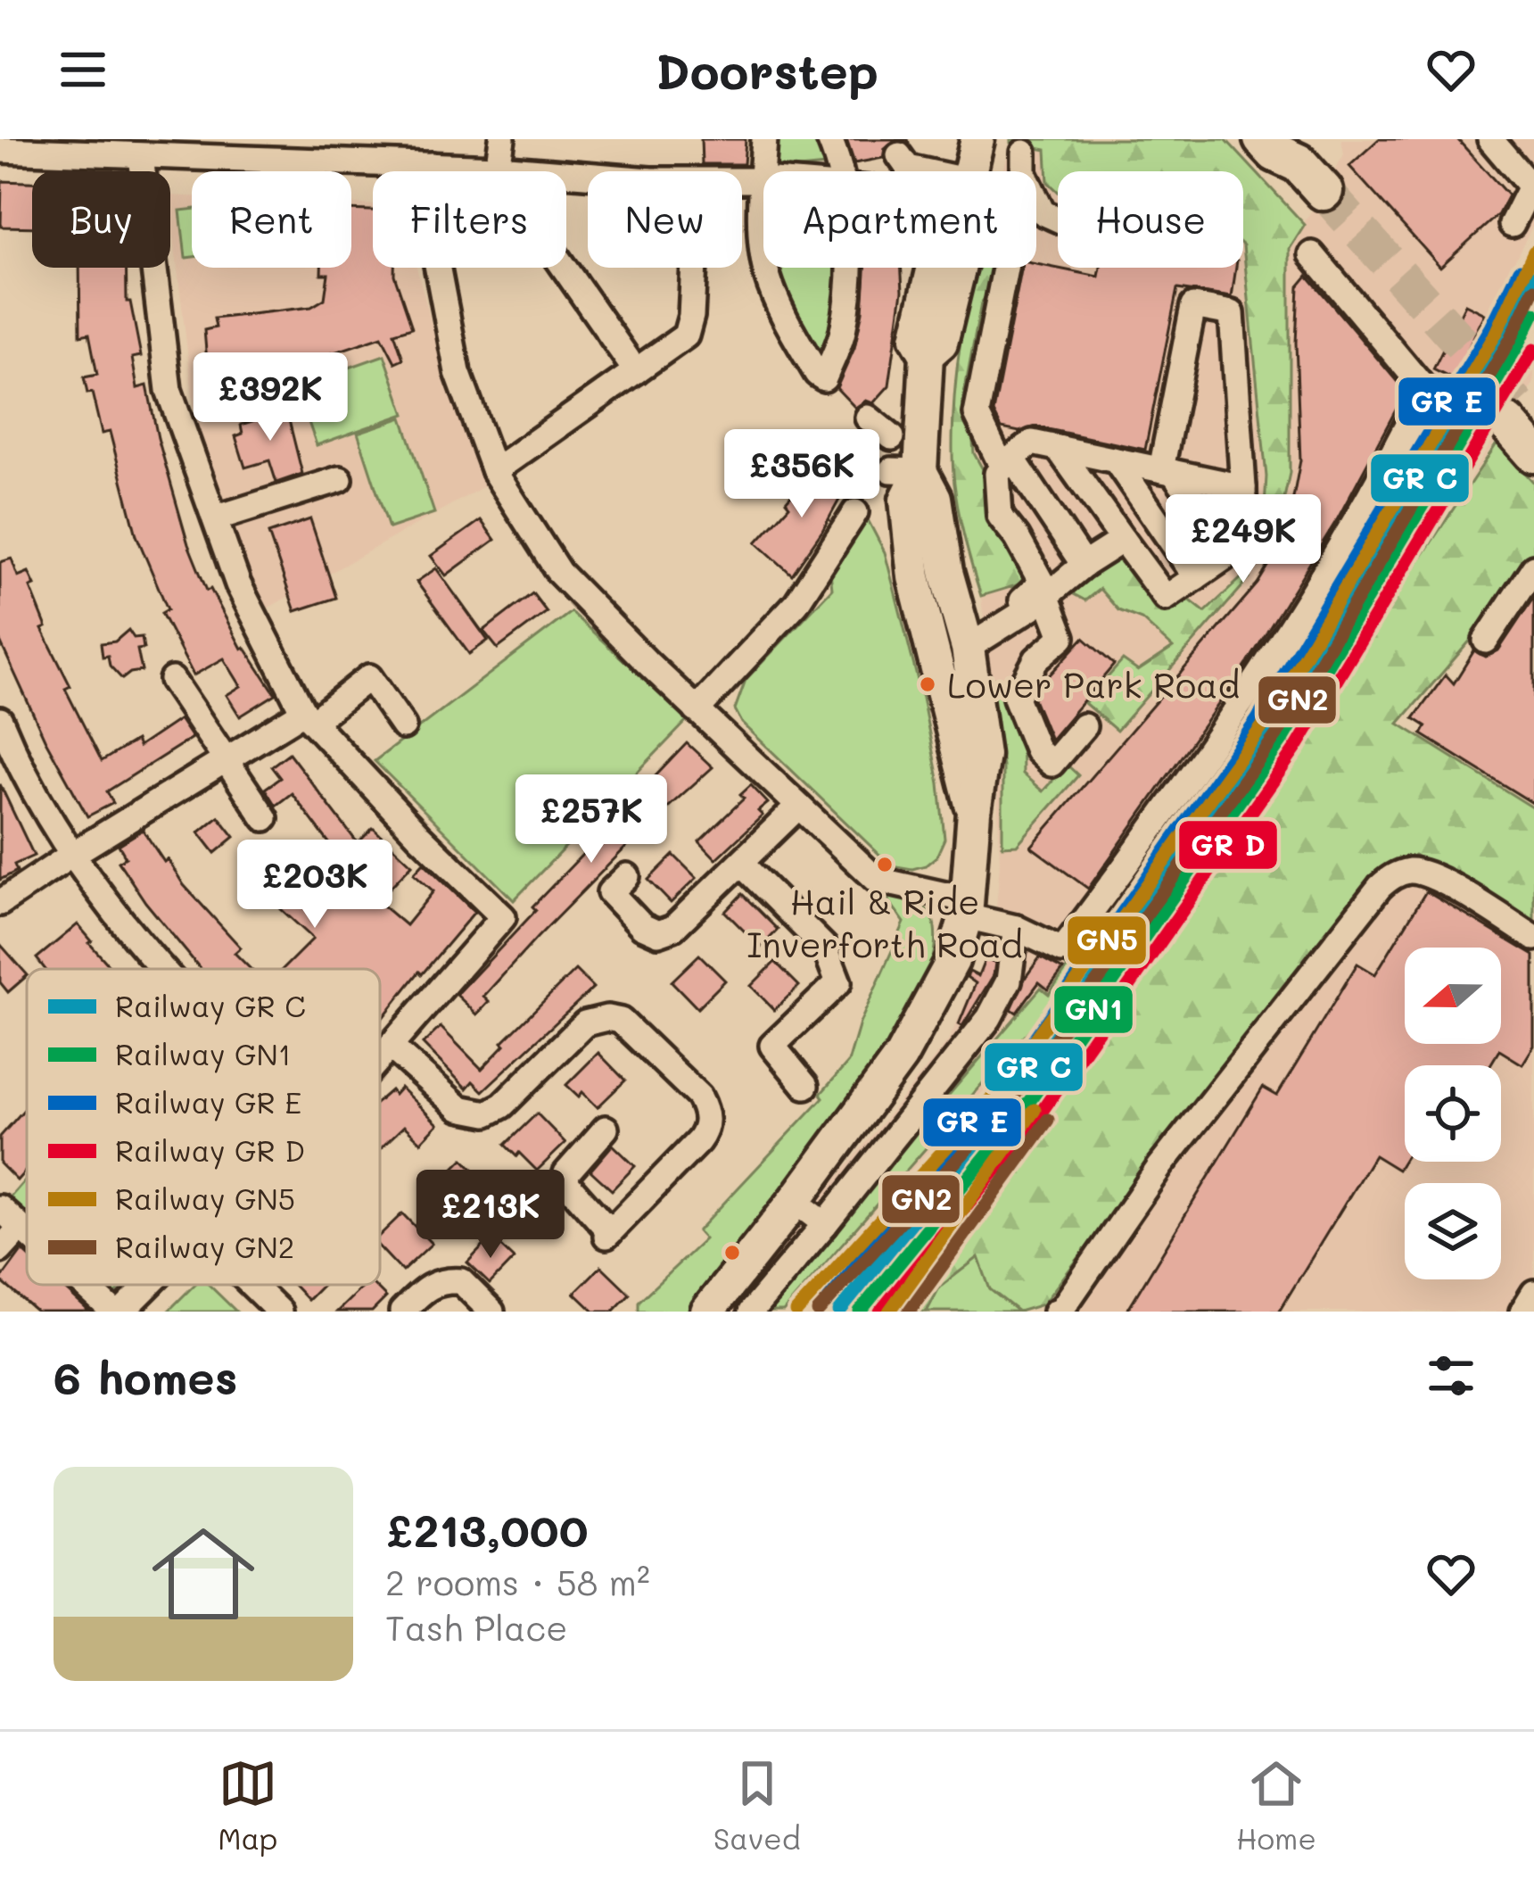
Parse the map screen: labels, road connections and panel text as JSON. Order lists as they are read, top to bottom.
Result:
{
  "places": ["Lower Park Road", "Hail & Ride Inverforth Road"],
  "lines": ["rail line GN5", "rail line GN2", "rail line GN1"],
  "legend": [
    "Railway GR C",
    "Railway GN1",
    "Railway GR E",
    "Railway GR D",
    "Railway GN5",
    "Railway GN2"
  ],
  "north": "left",
  "page": {
    "header": "Doorstep",
    "chip": [
      "Buy",
      "Rent",
      "Filters",
      "New",
      "Apartment",
      "House"
    ],
    "price": [
      "£392K",
      "£356K",
      "£249K",
      "£257K",
      "£203K",
      "£213K"
    ],
    "heading": "6 homes",
    "list": [
      {
        "name": "£213,000",
        "note": "2 rooms · 58 m² · Tash Place"
      }
    ],
    "tabs": ["Map", "Saved", "Home"]
  }
}
